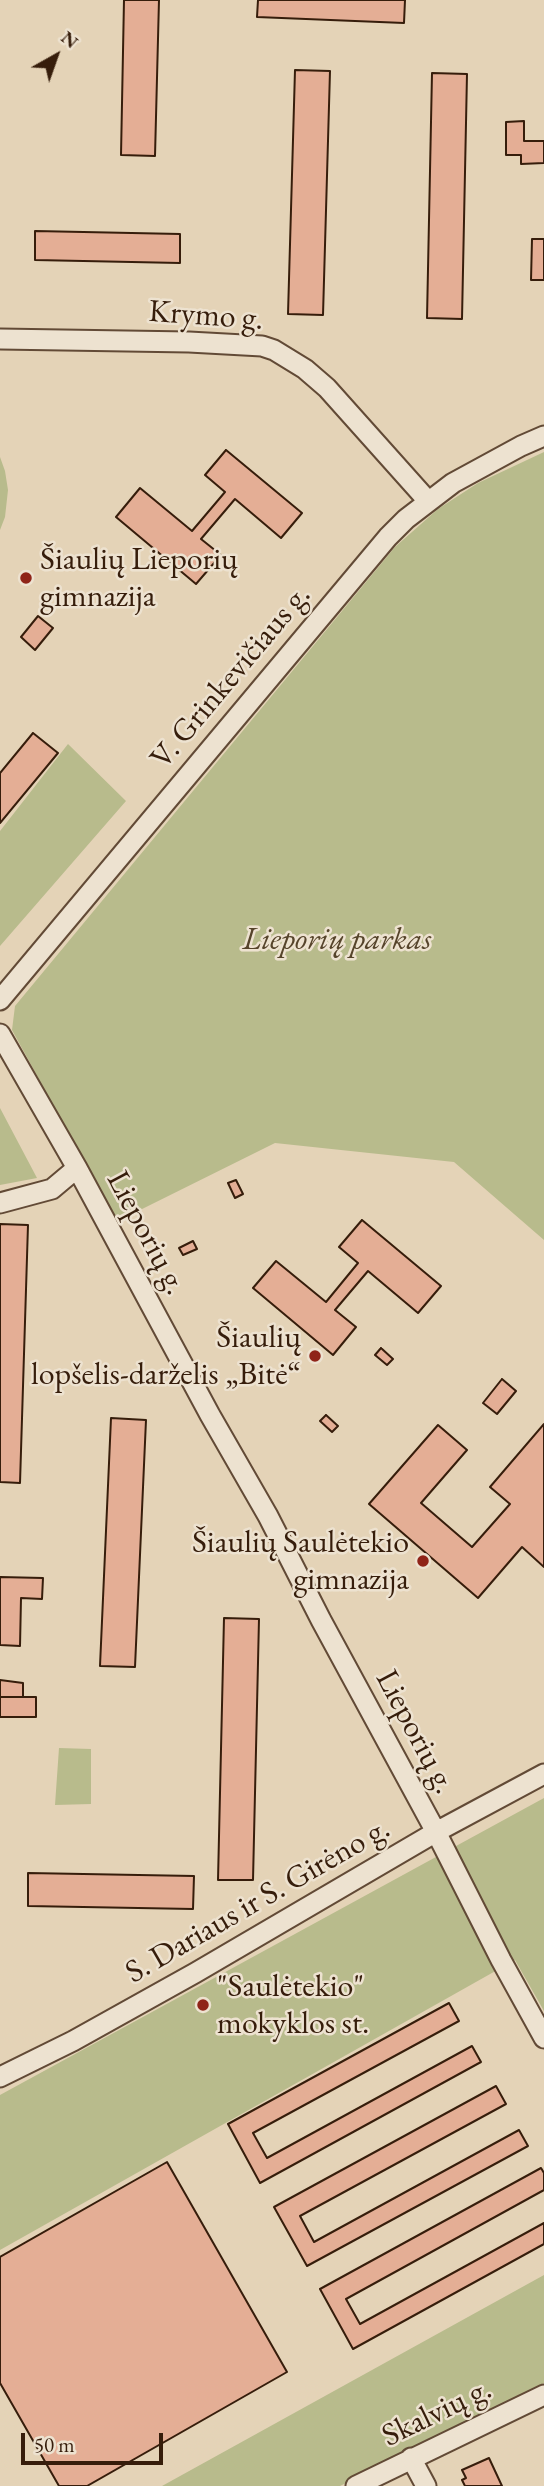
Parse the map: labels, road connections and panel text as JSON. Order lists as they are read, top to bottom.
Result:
{
  "streets": {
    "street": [
      "Krymo g.",
      "V. Grinkevičiaus g.",
      "Lieporių g.",
      "S. Dariaus ir S. Girėno g.",
      "Skalvių g."
    ]
  },
  "crossings": [
    ["Krymo g.", "V. Grinkevičiaus g."],
    ["Lieporių g.", "S. Dariaus ir S. Girėno g."]
  ],
  "parks": ["Lieporių parkas"],
  "places": [
    "Šiaulių Lieporių gimnazija",
    "Šiaulių lopšelis-darželis „Bitė“",
    "Šiaulių Saulėtekio gimnazija",
    "\"Saulėtekio\" mokyklos st."
  ],
  "scale_bar": "50 m",
  "north": "top right"
}
